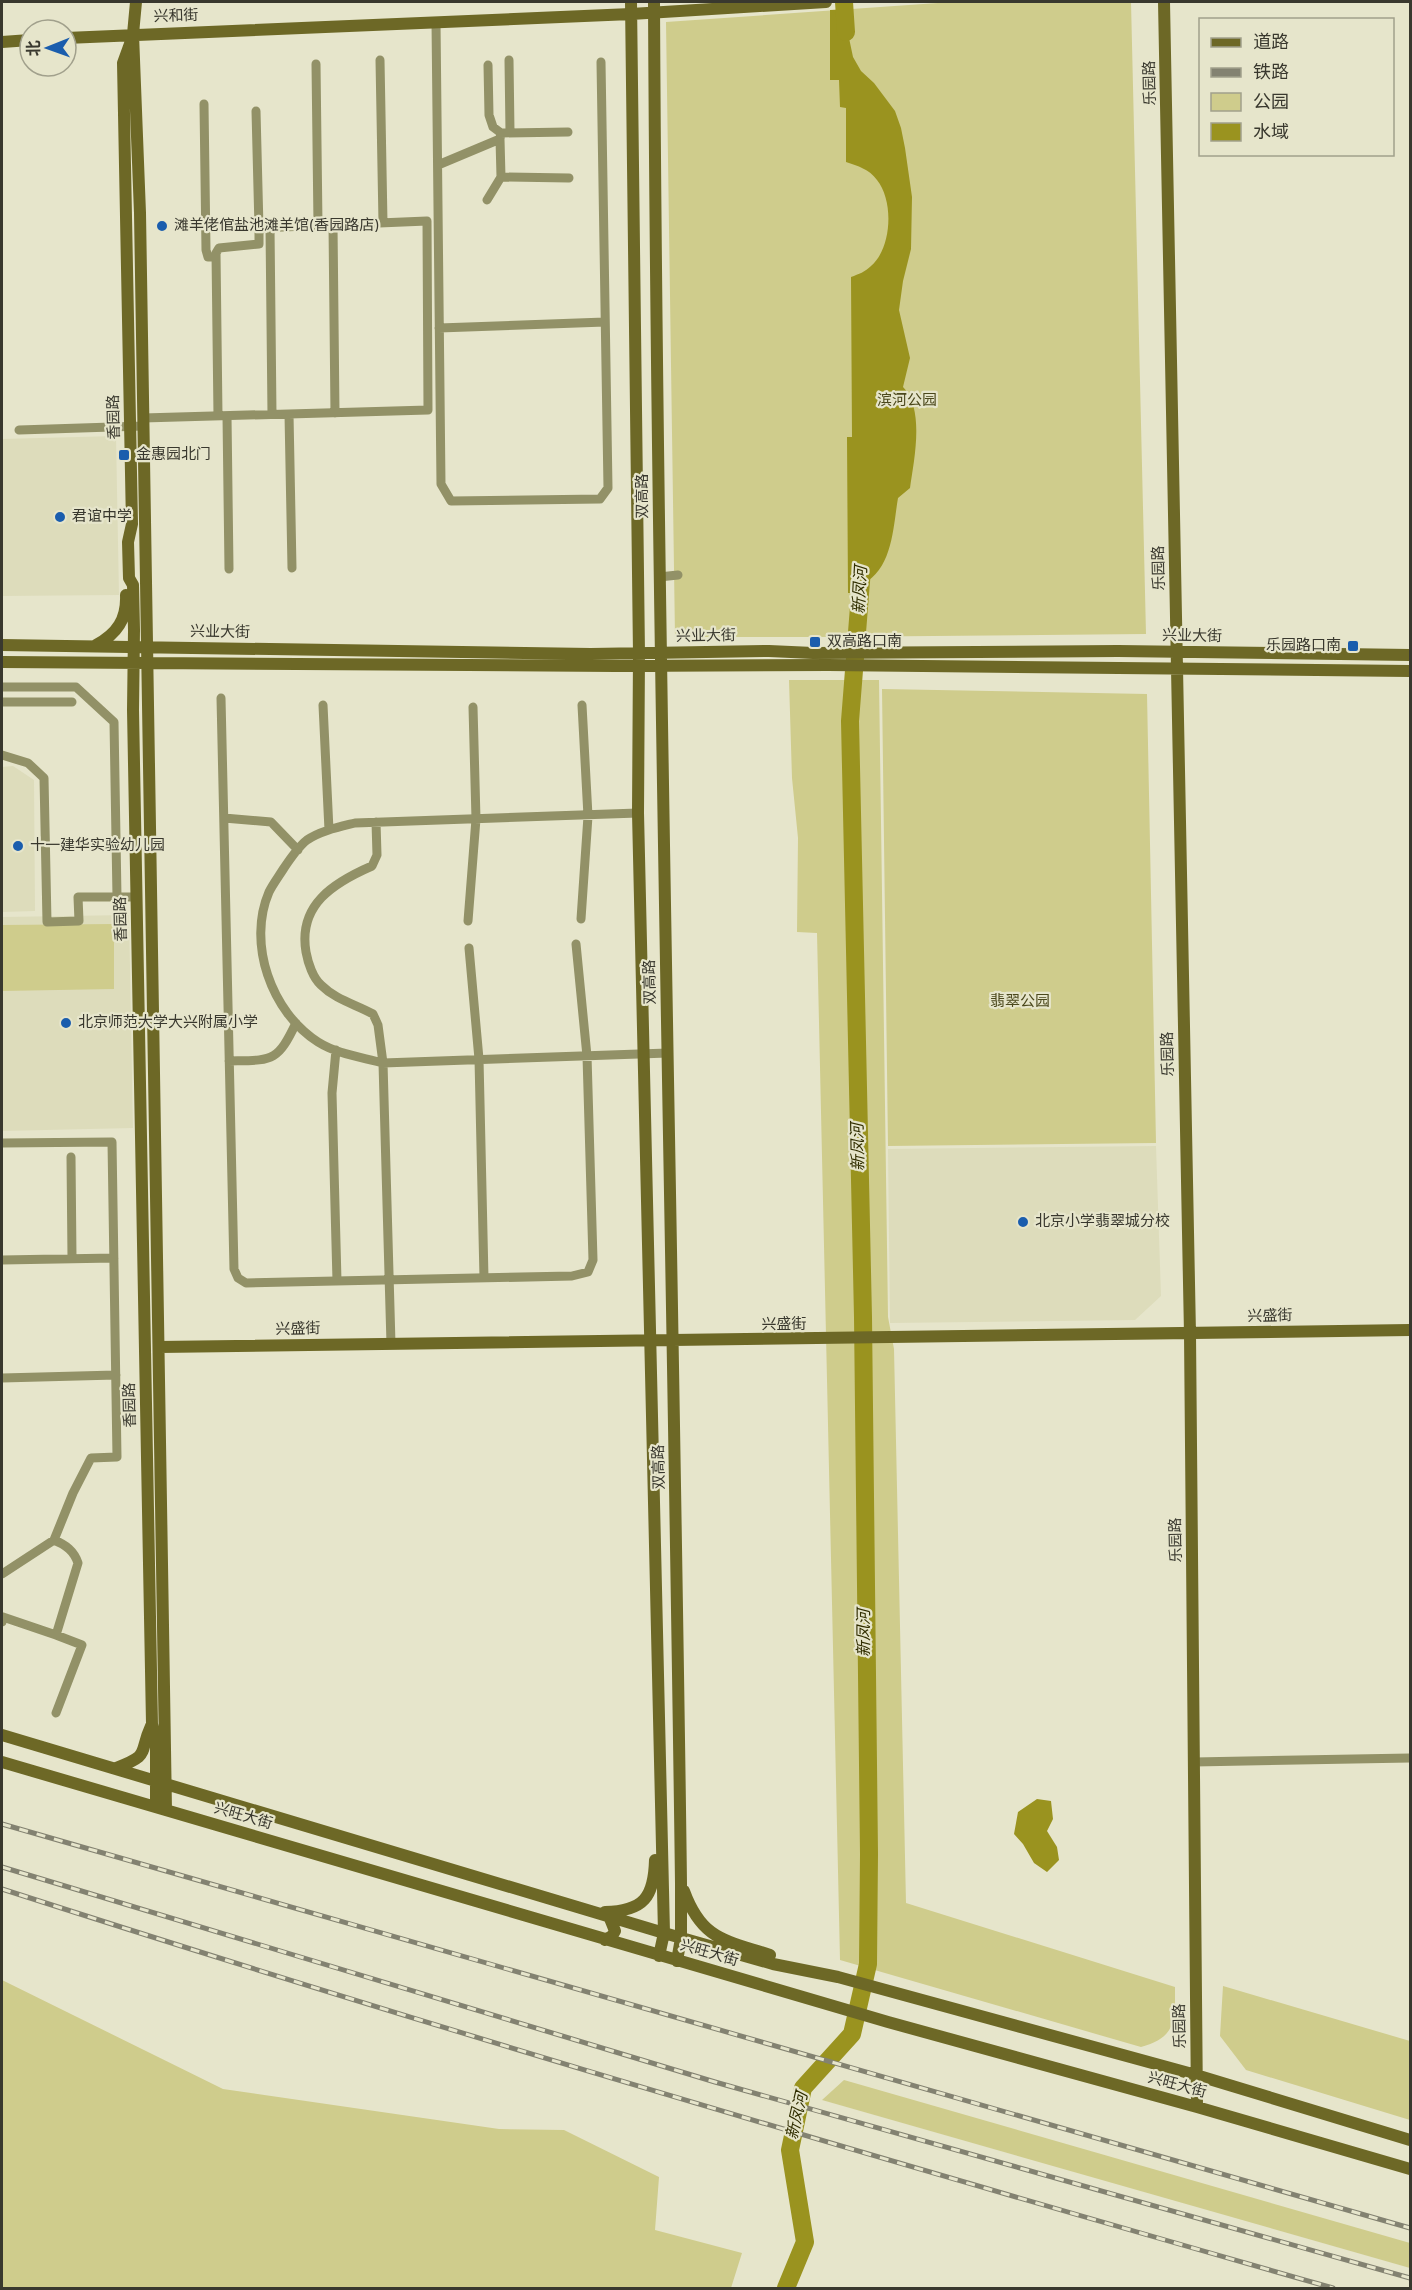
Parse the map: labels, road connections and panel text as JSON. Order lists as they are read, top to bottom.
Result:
{
  "streets": {
    "street": [
      "兴和街",
      "乐园路",
      "香园路",
      "双高路",
      "兴业大街",
      "兴盛街",
      "兴旺大街"
    ]
  },
  "crossings": [
    ["兴和街", "香园路"],
    ["兴和街", "双高路"],
    ["乐园路", "兴业大街"],
    ["乐园路", "兴盛街"],
    ["乐园路", "兴旺大街"],
    ["香园路", "兴业大街"],
    ["香园路", "兴盛街"],
    ["香园路", "兴旺大街"],
    ["双高路", "兴业大街"],
    ["双高路", "兴盛街"],
    ["双高路", "兴旺大街"]
  ],
  "water": ["新凤河"],
  "parks": ["滨河公园", "翡翠公园"],
  "places": {
    "other": [
      "滩羊佬倌盐池滩羊馆(香园路店)",
      "君谊中学",
      "十一建华实验幼儿园",
      "北京师范大学大兴附属小学",
      "北京小学翡翠城分校"
    ],
    "transit": ["金惠园北门", "双高路口南", "乐园路口南"]
  },
  "legend": [
    "道路",
    "铁路",
    "公园",
    "水域"
  ],
  "north": "left"
}
